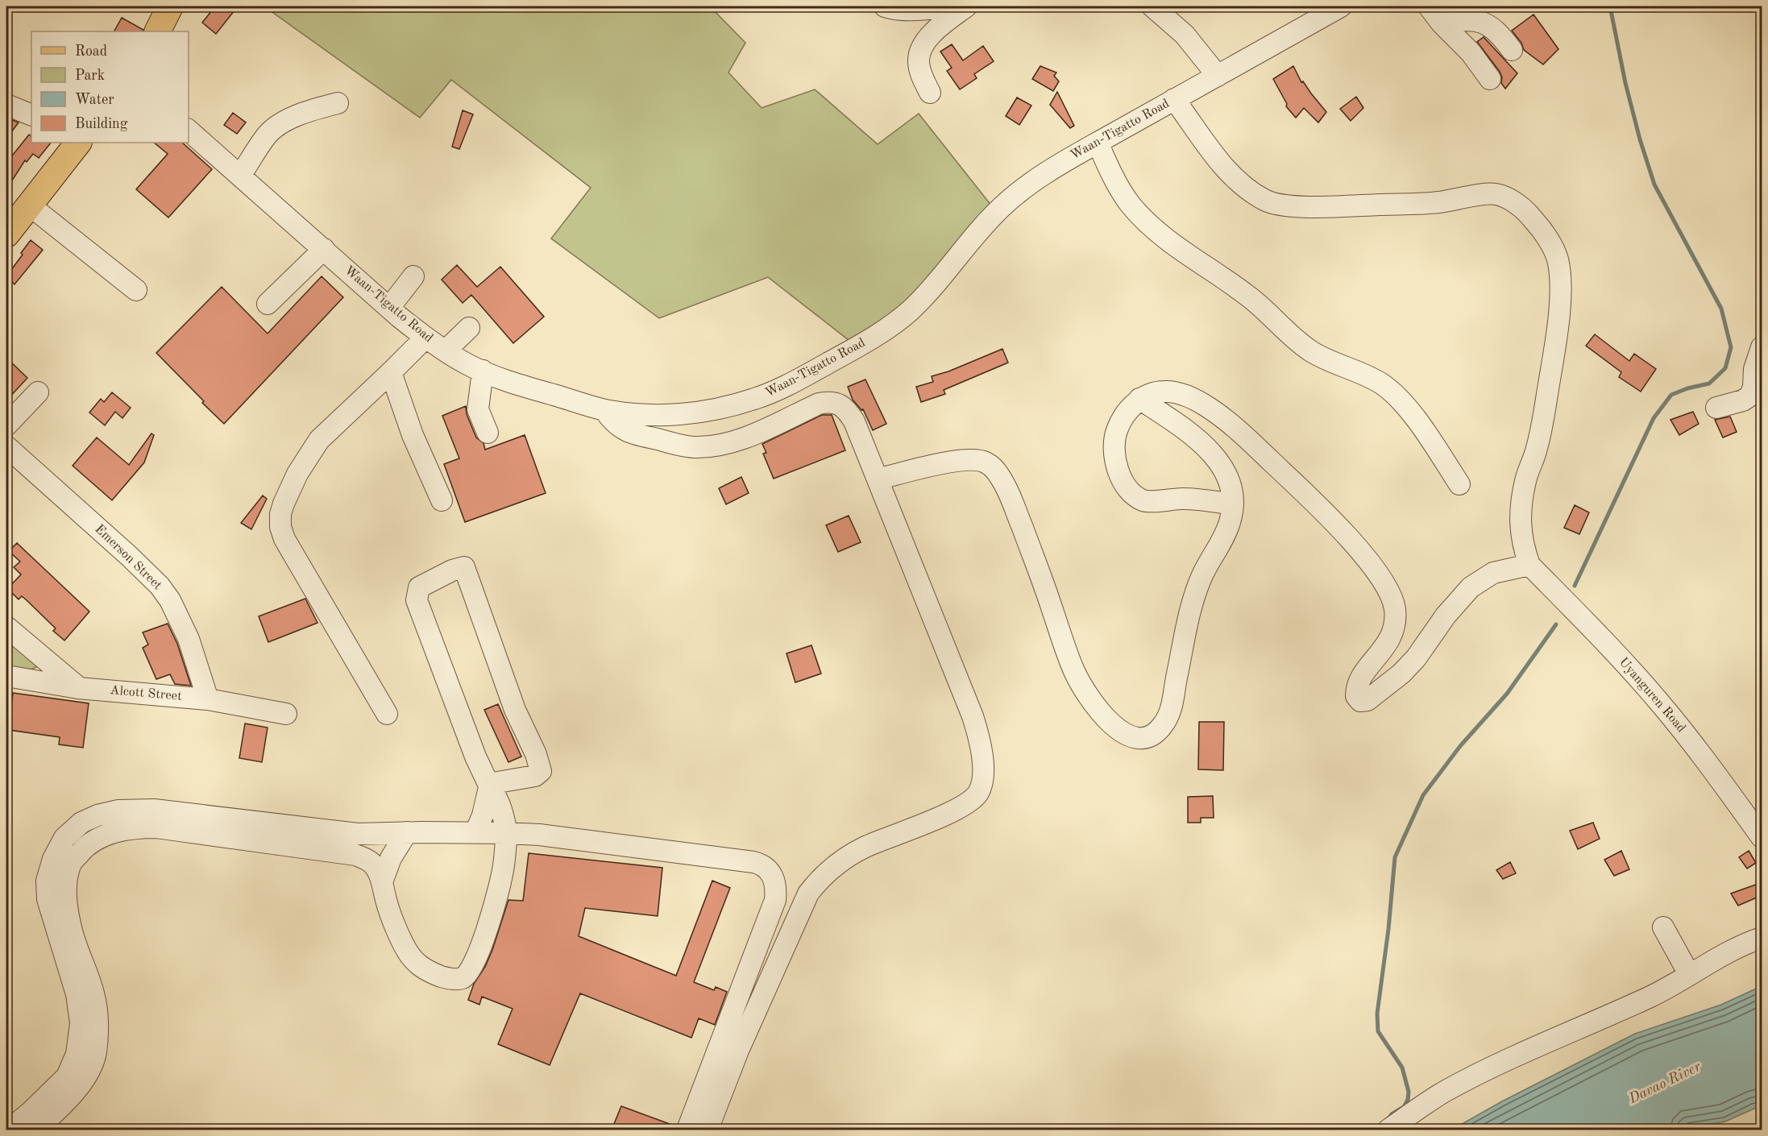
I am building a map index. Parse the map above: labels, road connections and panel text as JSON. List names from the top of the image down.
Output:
{
  "streets": {
    "street": [
      "Waan-Tigatto Road",
      "Emerson Street",
      "Alcott Street",
      "Uyanguren Road"
    ]
  },
  "crossings": [
    ["Emerson Street", "Alcott Street"]
  ],
  "water": ["Davao River"],
  "legend": [
    "Road",
    "Park",
    "Water",
    "Building"
  ]
}
